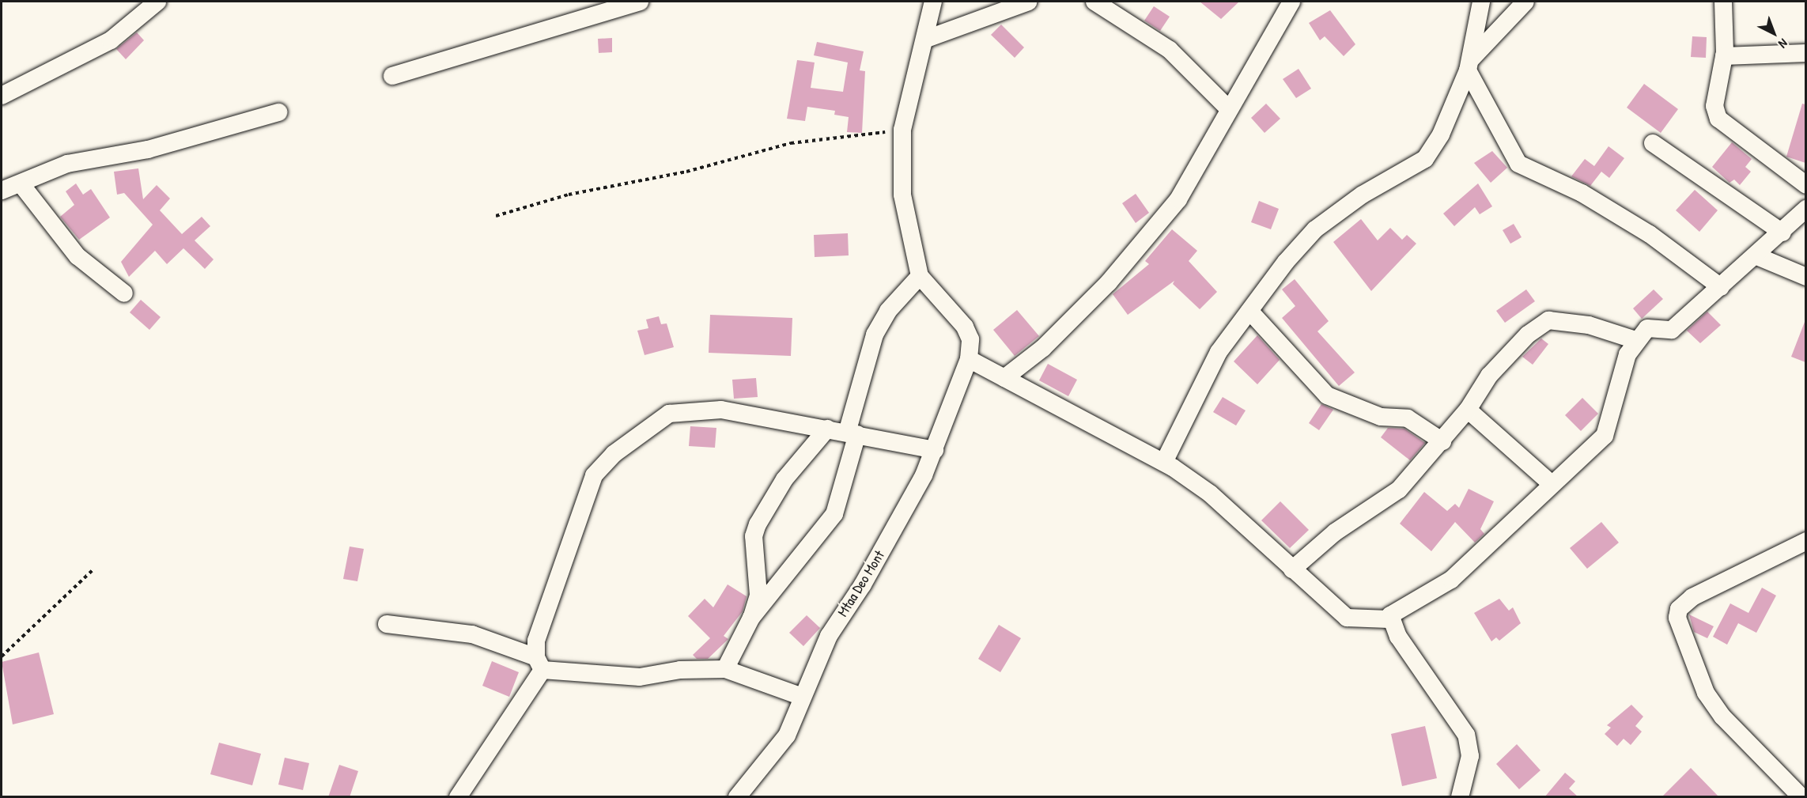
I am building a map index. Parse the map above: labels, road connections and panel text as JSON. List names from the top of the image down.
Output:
{
  "streets": {
    "street": ["Mtaa Deo Mont"]
  },
  "north": "bottom right"
}
